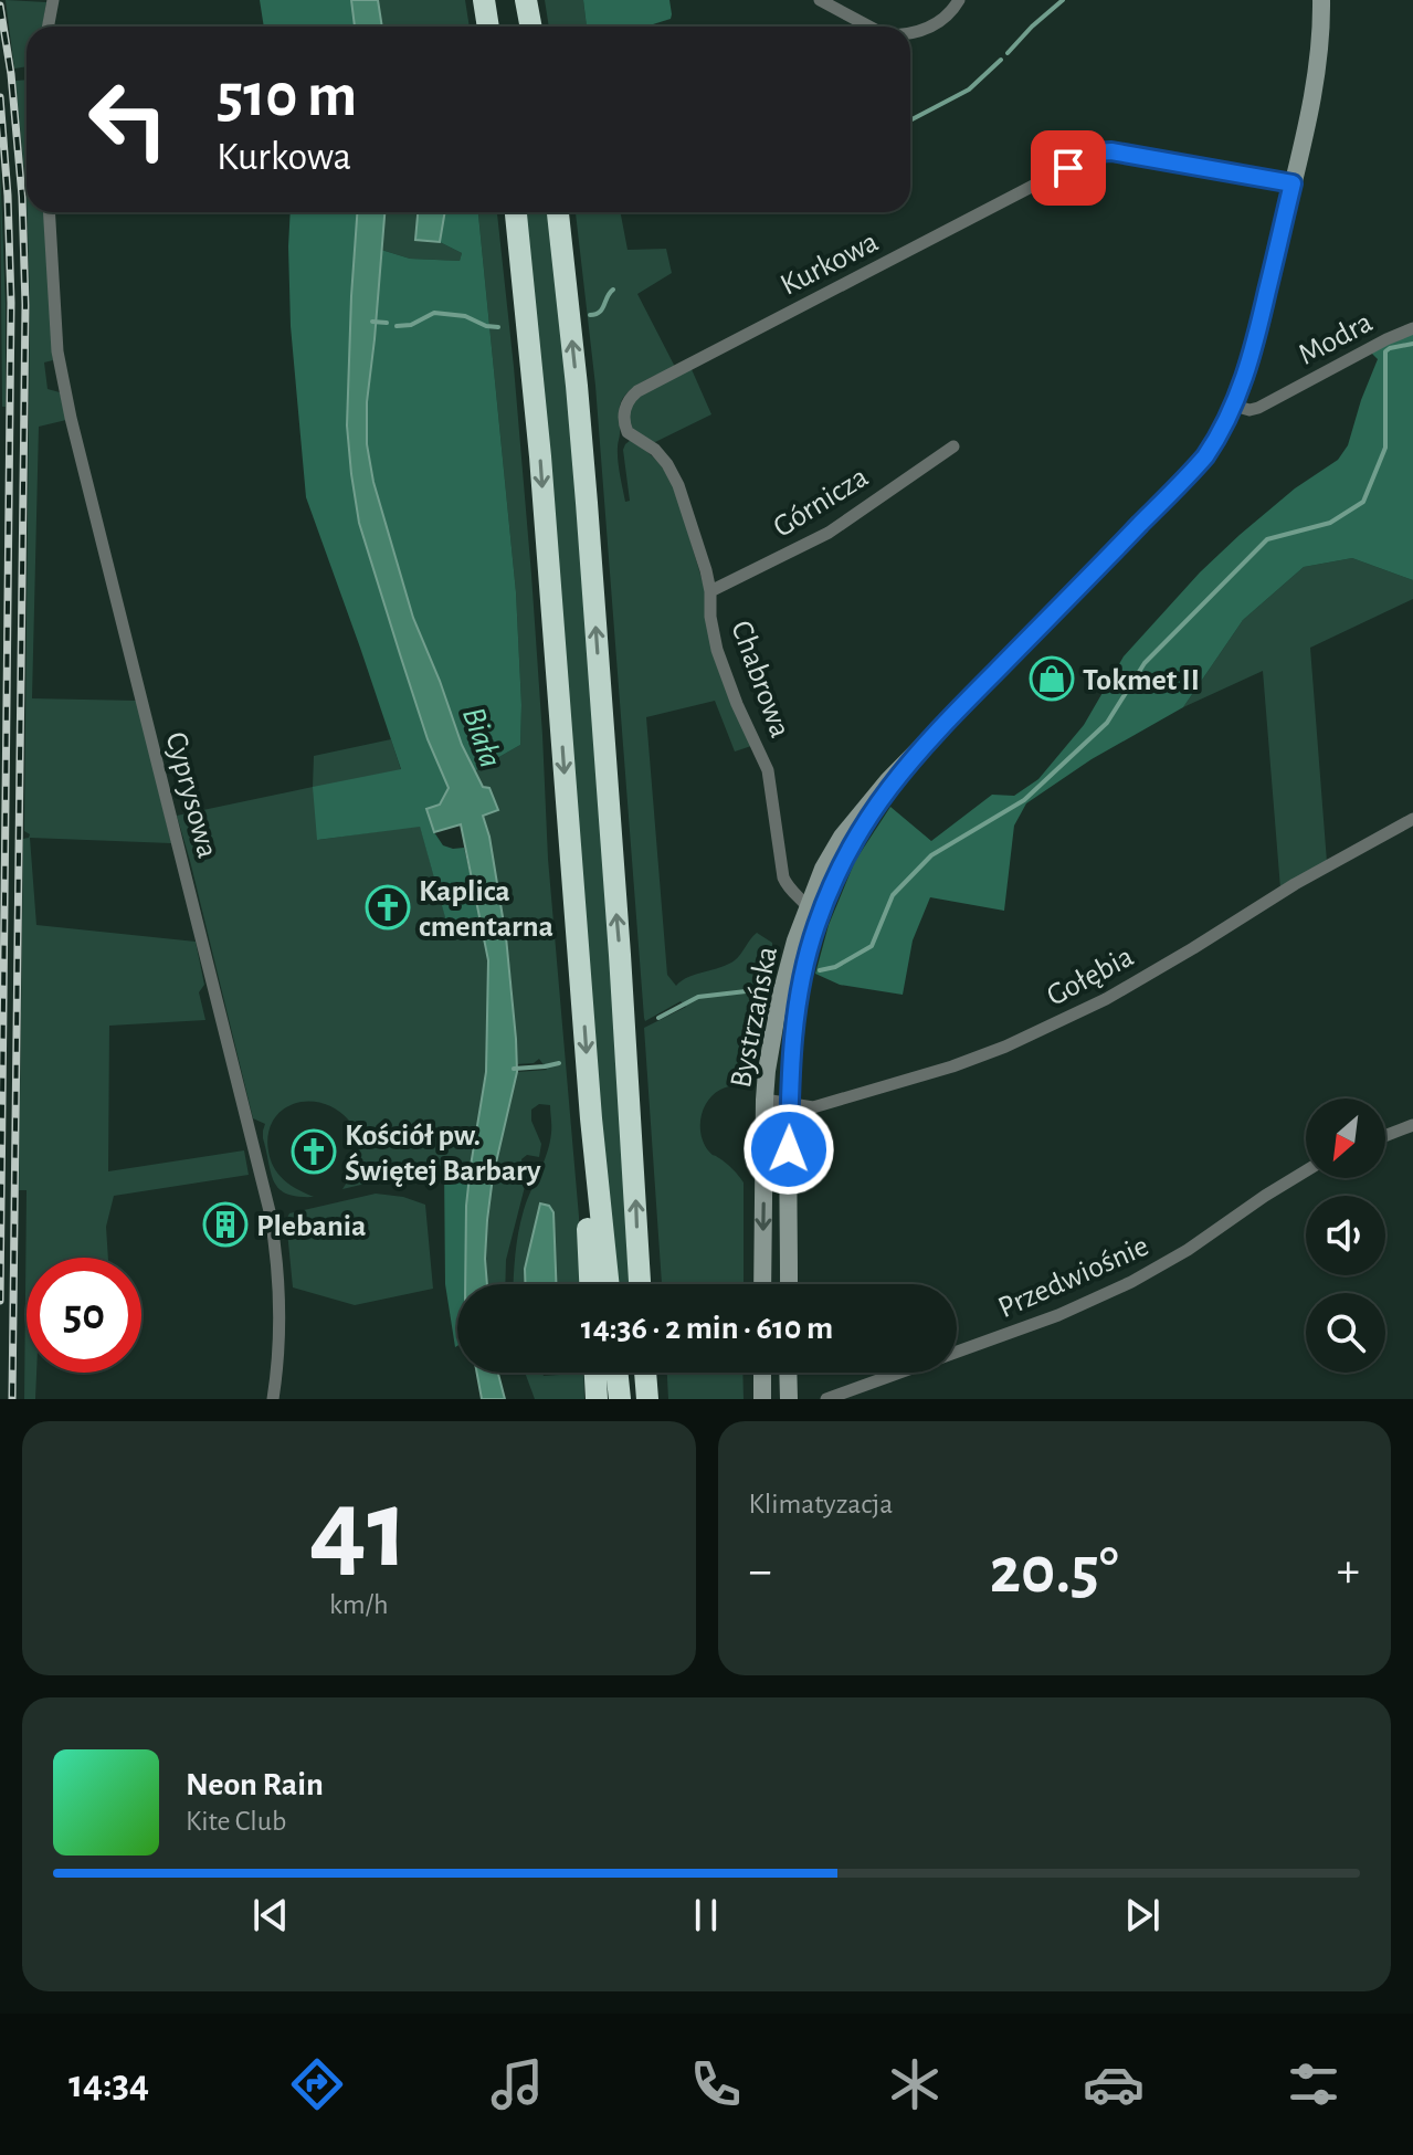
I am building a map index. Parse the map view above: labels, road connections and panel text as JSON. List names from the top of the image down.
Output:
{
  "streets": {
    "main road": ["Bystrzańska"],
    "street": [
      "Kurkowa",
      "Modra",
      "Górnicza",
      "Chabrowa",
      "Cyprysowa",
      "Gołębia",
      "Przedwiośnie"
    ]
  },
  "crossings": [
    ["Kurkowa", "Chabrowa"],
    ["Kurkowa", "Bystrzańska"],
    ["Modra", "Bystrzańska"],
    ["Górnicza", "Chabrowa"],
    ["Chabrowa", "Bystrzańska"],
    ["Gołębia", "Bystrzańska"]
  ],
  "water": ["Biała"],
  "places": {
    "shop": ["Tokmet II"],
    "church": ["Kaplica cmentarna", "Kościół pw. Świętej Barbary"],
    "building": ["Plebania"]
  },
  "north": "bottom left",
  "page": {
    "turn": ["510 m", "Kurkowa"],
    "limit": "50",
    "trip": "14:36 · 2 min · 610 m",
    "tile": [
      ["41", "km/h"],
      "Klimatyzacja"
    ],
    "heat": ["−", "20.5°", "+"],
    "song": ["Neon Rain", "Kite Club"],
    "tabs": "14:34"
  }
}
